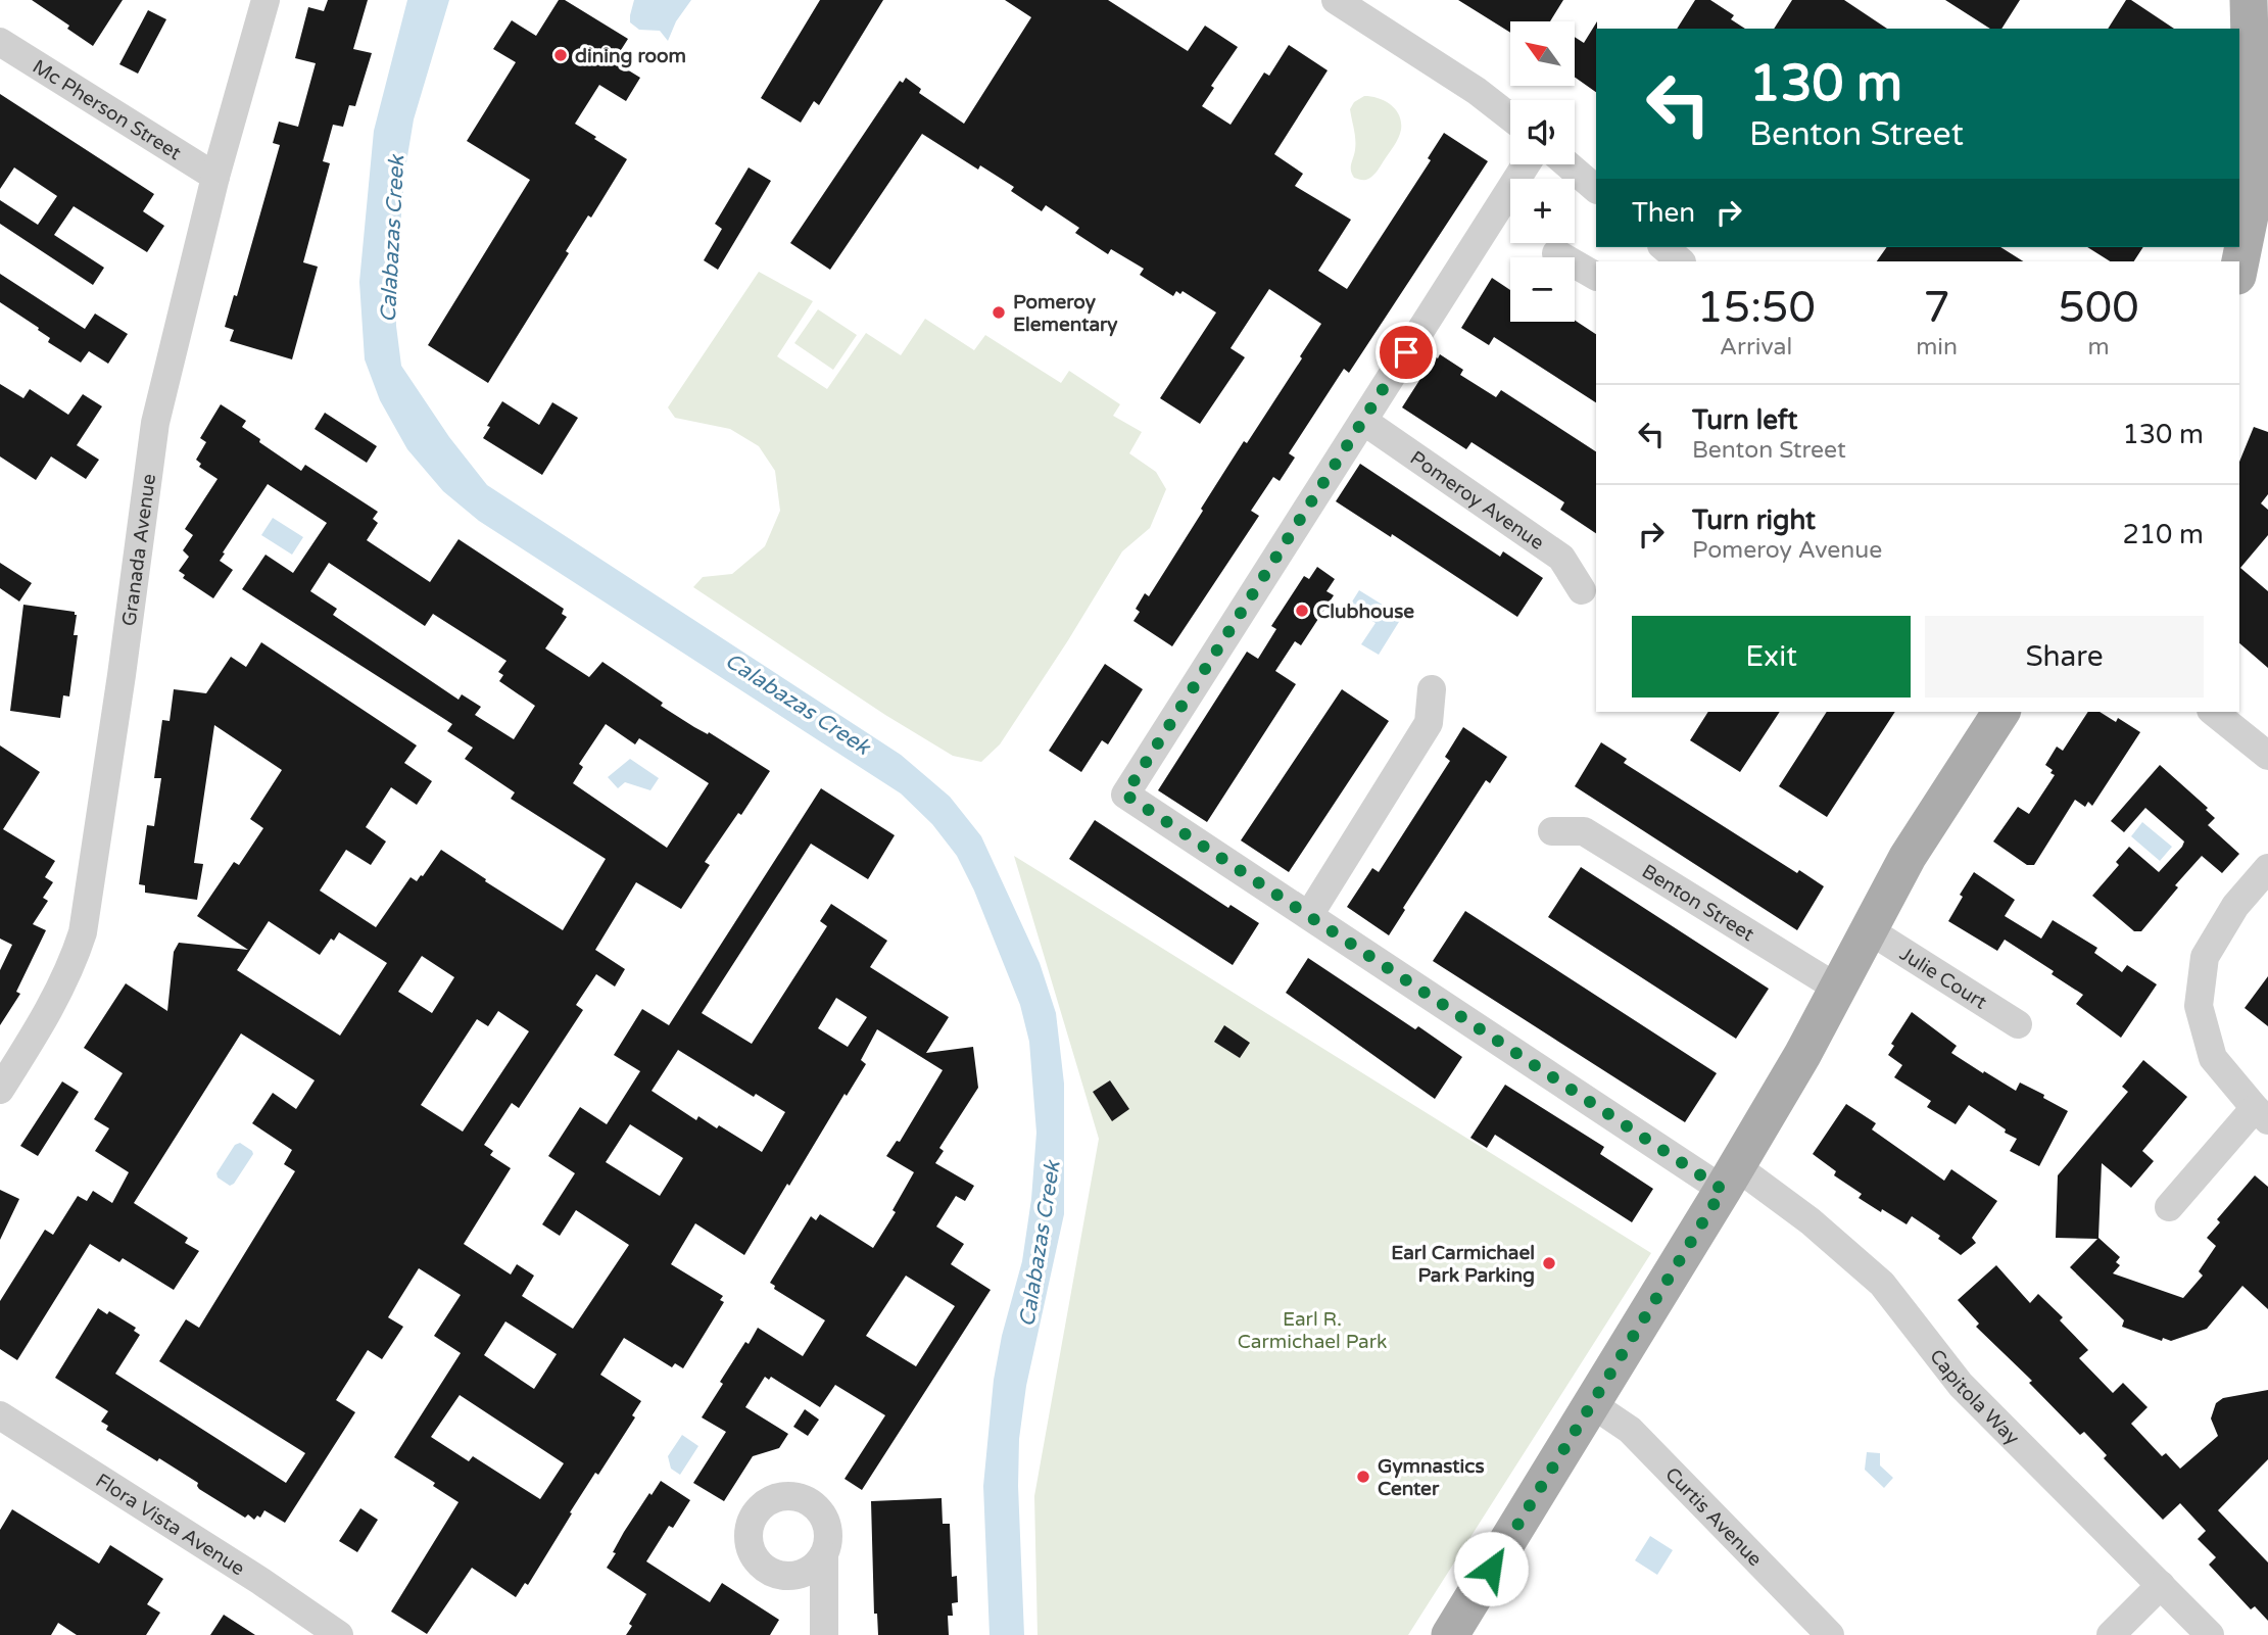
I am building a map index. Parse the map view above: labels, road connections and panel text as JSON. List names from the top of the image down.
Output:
{
  "streets": {
    "street": [
      "Mc Pherson Street",
      "Pomeroy Avenue",
      "Granada Avenue",
      "Benton Street",
      "Julie Court",
      "Capitola Way",
      "Curtis Avenue",
      "Flora Vista Avenue"
    ]
  },
  "crossings": [
    ["Mc Pherson Street", "Granada Avenue"]
  ],
  "water": ["Calabazas Creek"],
  "parks": ["Earl R. Carmichael Park"],
  "places": [
    "dining room",
    "Pomeroy Elementary",
    "Clubhouse",
    "Earl Carmichael Park Parking",
    "Gymnastics Center"
  ],
  "north": "top left",
  "page": {
    "map_buttons": ["+", "−"],
    "turn": ["130 m", "Benton Street"],
    "then": "Then",
    "eta": [
      "15:50",
      "Arrival",
      "7",
      "min",
      "500",
      "m"
    ],
    "list": [
      {
        "name": "Turn left",
        "note": "Benton Street",
        "value": "130 m"
      },
      {
        "name": "Turn right",
        "note": "Pomeroy Avenue",
        "value": "210 m"
      }
    ],
    "buttons": ["Exit", "Share"]
  }
}
